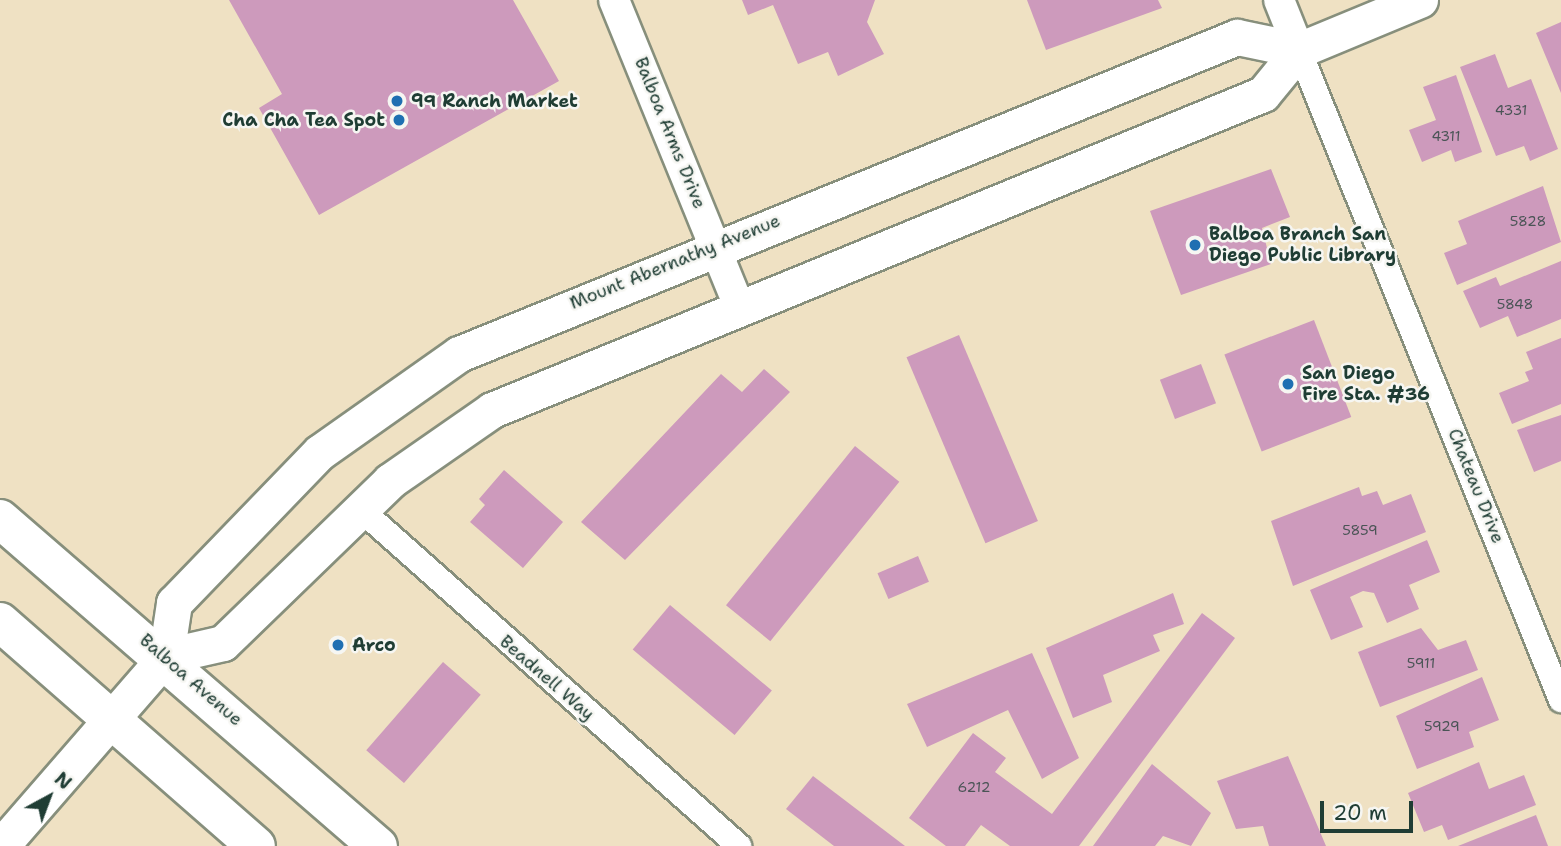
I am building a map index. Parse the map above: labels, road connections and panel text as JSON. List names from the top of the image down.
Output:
{
  "streets": {
    "main road": ["Mount Abernathy Avenue", "Balboa Avenue"],
    "street": ["Balboa Arms Drive", "Chateau Drive", "Beadnell Way"]
  },
  "crossings": [
    ["Balboa Arms Drive", "Mount Abernathy Avenue"],
    ["Mount Abernathy Avenue", "Chateau Drive"],
    ["Mount Abernathy Avenue", "Balboa Avenue"]
  ],
  "places": [
    "99 Ranch Market",
    "Cha Cha Tea Spot",
    "Balboa Branch San Diego Public Library",
    "San Diego Fire Sta. #36",
    "Arco"
  ],
  "house_numbers": [
    "4331",
    "4311",
    "5828",
    "5848",
    "5859",
    "5911",
    "5929",
    "6212"
  ],
  "scale_bar": "20 m",
  "north": "top right"
}
